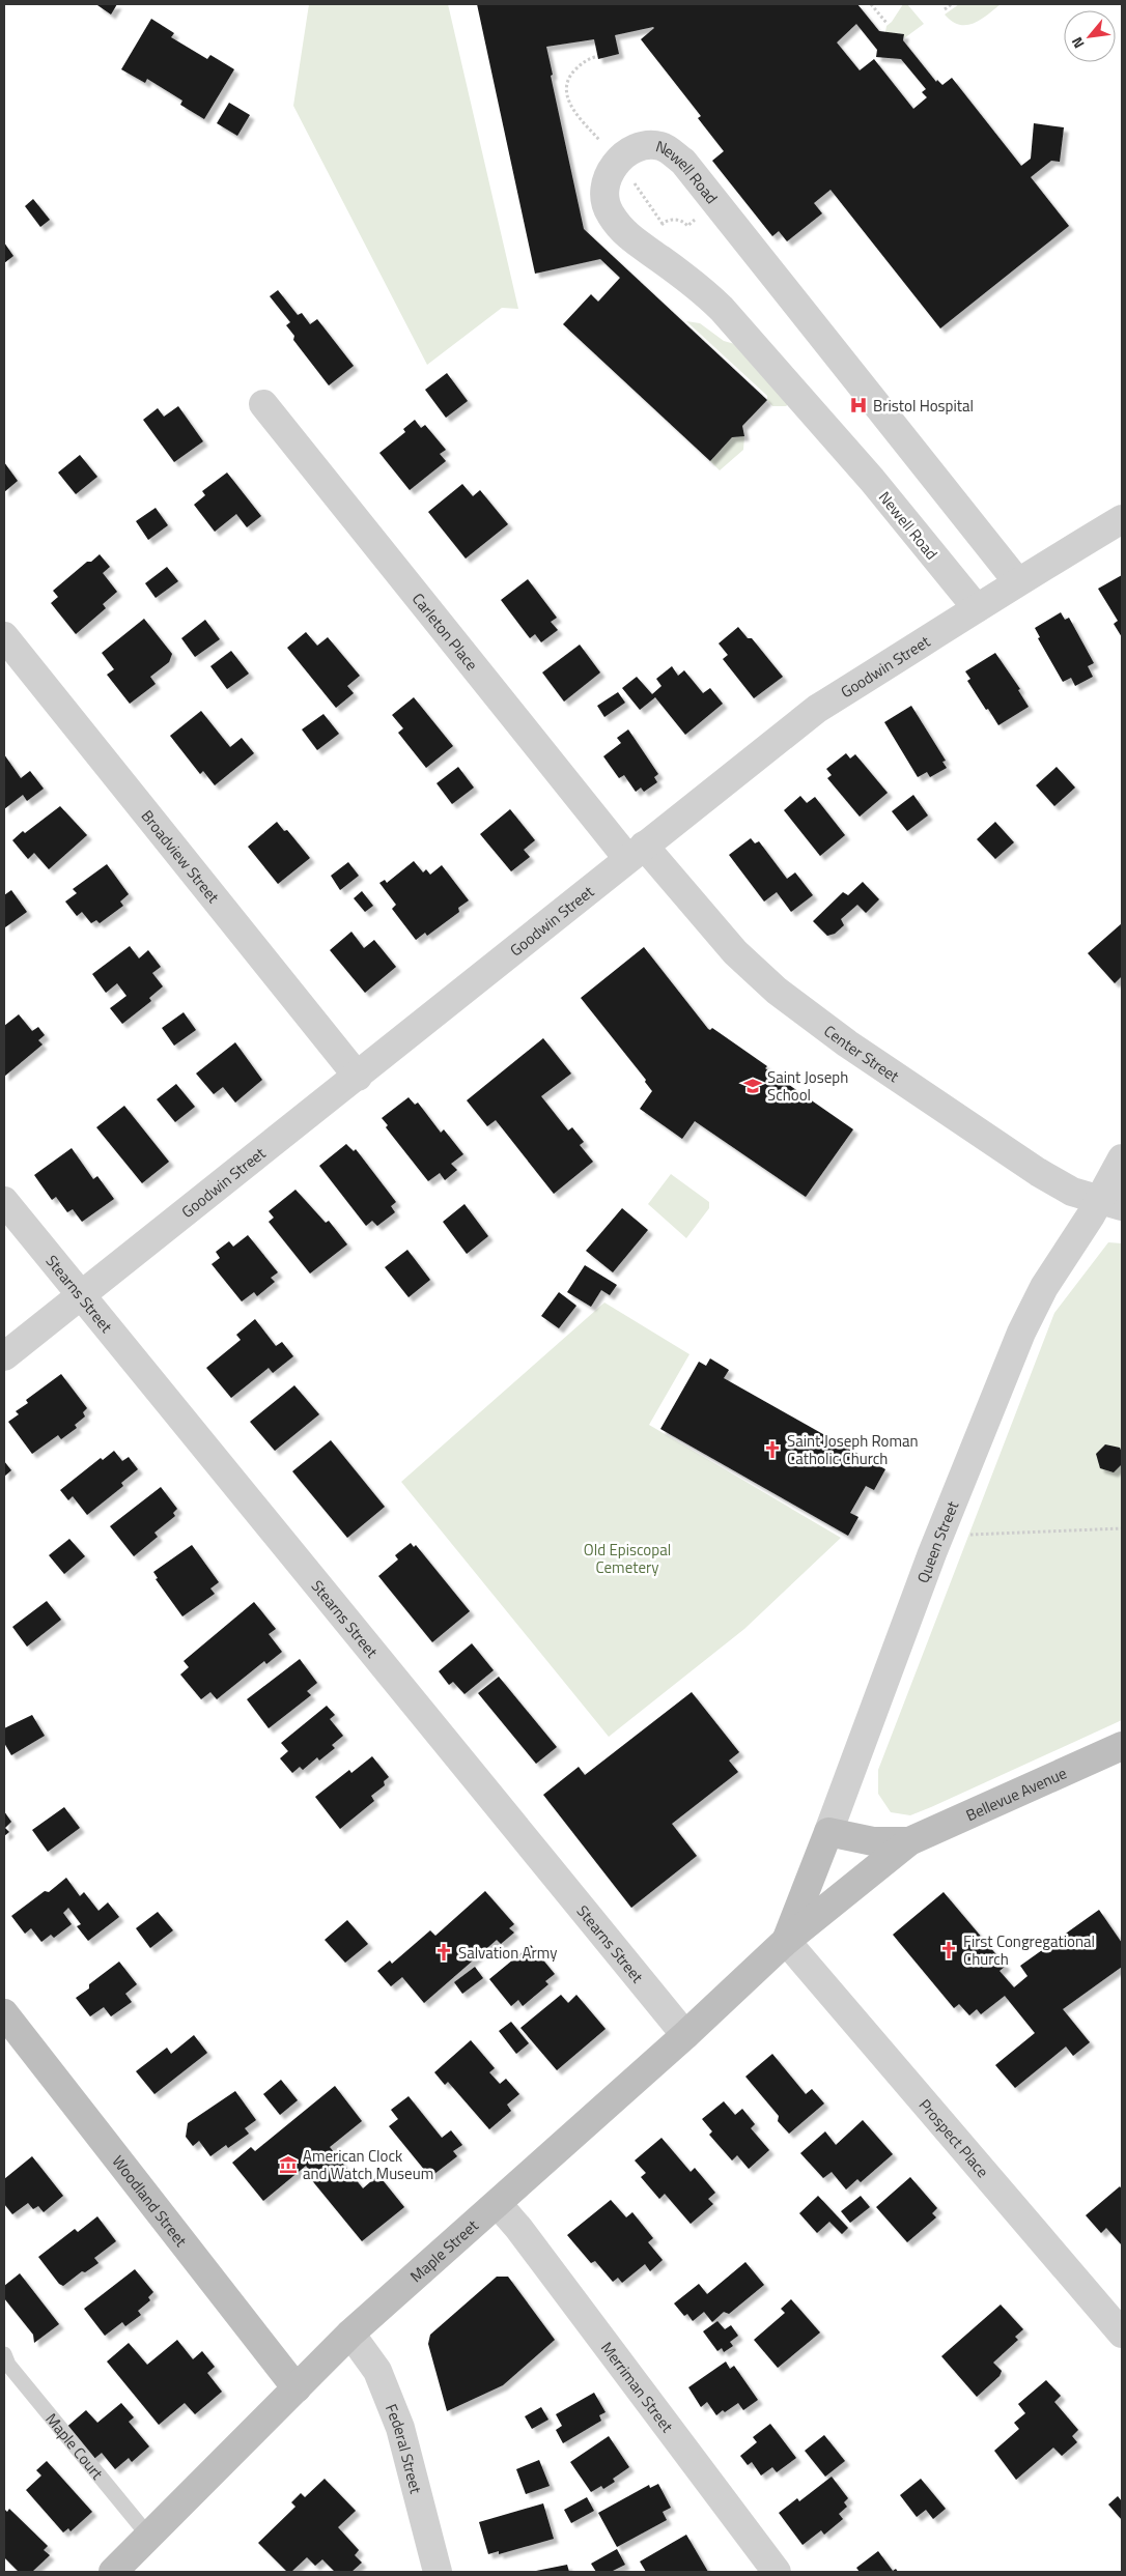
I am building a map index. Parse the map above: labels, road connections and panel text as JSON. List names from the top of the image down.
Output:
{
  "streets": {
    "street": [
      "Newell Road",
      "Carleton Place",
      "Goodwin Street",
      "Broadview Street",
      "Center Street",
      "Stearns Street",
      "Queen Street",
      "Bellevue Avenue",
      "Prospect Place",
      "Woodland Street",
      "Maple Street",
      "Merriman Street",
      "Federal Street"
    ],
    "lane": ["Maple Court"]
  },
  "crossings": [
    ["Newell Road", "Goodwin Street"],
    ["Carleton Place", "Goodwin Street"],
    ["Carleton Place", "Center Street"],
    ["Goodwin Street", "Broadview Street"],
    ["Goodwin Street", "Center Street"],
    ["Goodwin Street", "Stearns Street"],
    ["Center Street", "Queen Street"],
    ["Stearns Street", "Maple Street"],
    ["Queen Street", "Bellevue Avenue"],
    ["Queen Street", "Prospect Place"],
    ["Queen Street", "Maple Street"],
    ["Bellevue Avenue", "Prospect Place"],
    ["Bellevue Avenue", "Maple Street"],
    ["Prospect Place", "Maple Street"],
    ["Woodland Street", "Maple Street"],
    ["Maple Street", "Merriman Street"],
    ["Maple Street", "Maple Court"],
    ["Maple Street", "Federal Street"]
  ],
  "parks": ["Old Episcopal Cemetery"],
  "places": {
    "hospital": ["Bristol Hospital"],
    "school or university": ["Saint Joseph School"],
    "church": ["Saint Joseph Roman Catholic Church", "First Congregational Church", "Salvation Army"],
    "museum": ["American Clock and Watch Museum"]
  },
  "north": "bottom left"
}
